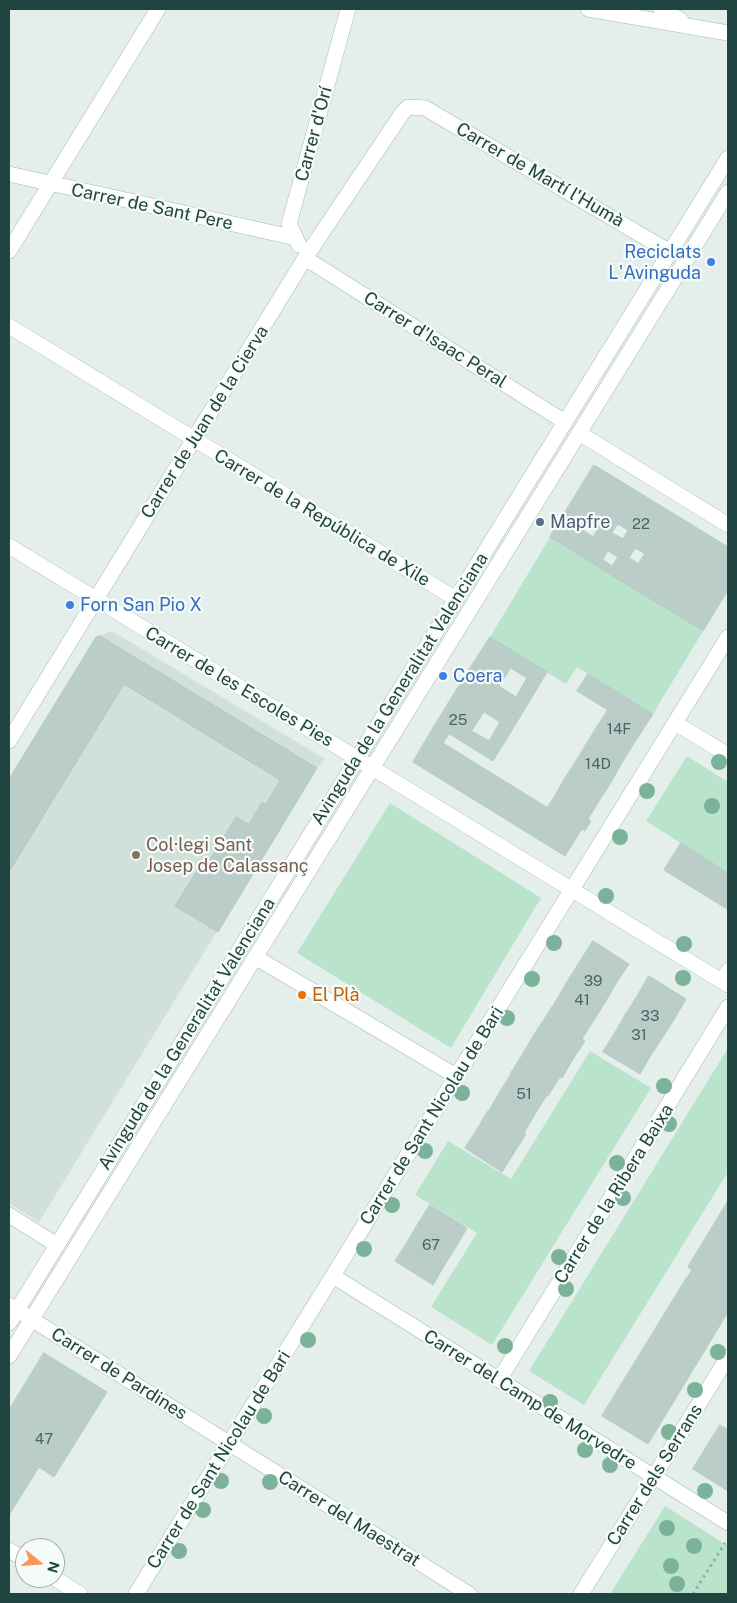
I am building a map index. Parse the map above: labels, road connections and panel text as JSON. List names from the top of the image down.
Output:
{
  "streets": {
    "street": [
      "Carrer d'Orí",
      "Carrer de Martí l'Humà",
      "Carrer de Sant Pere",
      "Carrer d'Isaac Peral",
      "Carrer de Juan de la Cierva",
      "Carrer de la República de Xile",
      "Carrer de les Escoles Pies",
      "Avinguda de la Generalitat Valenciana",
      "Carrer de Sant Nicolau de Bari",
      "Carrer de la Ribera Baixa",
      "Carrer de Pardines",
      "Carrer del Camp de Morvedre",
      "Carrer dels Serrans",
      "Carrer del Maestrat"
    ]
  },
  "crossings": [
    ["Carrer d'Orí", "Carrer de Sant Pere"],
    ["Carrer d'Orí", "Carrer d'Isaac Peral"],
    ["Carrer d'Orí", "Carrer de Juan de la Cierva"],
    ["Carrer de Martí l'Humà", "Carrer de Juan de la Cierva"],
    ["Carrer de Martí l'Humà", "Avinguda de la Generalitat Valenciana"],
    ["Carrer d'Isaac Peral", "Carrer de Juan de la Cierva"],
    ["Carrer d'Isaac Peral", "Avinguda de la Generalitat Valenciana"],
    ["Carrer de Juan de la Cierva", "Carrer de la República de Xile"],
    ["Carrer de Juan de la Cierva", "Carrer de les Escoles Pies"],
    ["Carrer de la República de Xile", "Avinguda de la Generalitat Valenciana"],
    ["Carrer de les Escoles Pies", "Avinguda de la Generalitat Valenciana"],
    ["Carrer de les Escoles Pies", "Carrer de Sant Nicolau de Bari"],
    ["Avinguda de la Generalitat Valenciana", "Carrer de Pardines"],
    ["Carrer de Sant Nicolau de Bari", "Carrer de Pardines"],
    ["Carrer de Sant Nicolau de Bari", "Carrer del Camp de Morvedre"],
    ["Carrer de Sant Nicolau de Bari", "Carrer del Maestrat"],
    ["Carrer de la Ribera Baixa", "Carrer del Camp de Morvedre"],
    ["Carrer de Pardines", "Carrer del Maestrat"],
    ["Carrer del Camp de Morvedre", "Carrer dels Serrans"]
  ],
  "places": [
    "Reciclats L'Avinguda",
    "Mapfre",
    "Forn San Pio X",
    "Coera",
    "Col·legi Sant Josep de Calassanç",
    "El Plà"
  ],
  "house_numbers": [
    "22",
    "25",
    "14F",
    "14D",
    "39",
    "41",
    "33",
    "31",
    "51",
    "67",
    "47"
  ],
  "north": "right"
}
